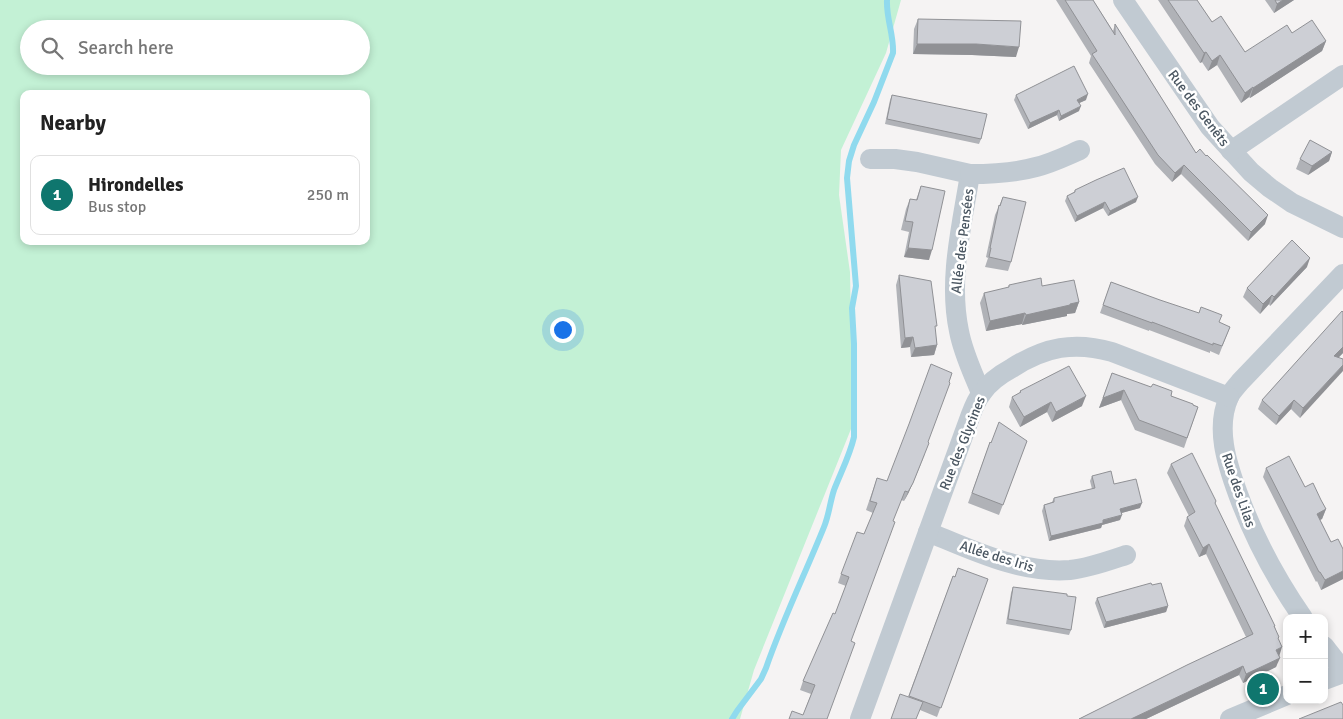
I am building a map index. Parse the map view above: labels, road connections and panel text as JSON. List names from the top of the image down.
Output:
{
  "streets": {
    "street": [
      "Rue des Genêts",
      "Allée des Pensées",
      "Rue des Glycines",
      "Rue des Lilas",
      "Allée des Iris"
    ]
  },
  "crossings": [
    ["Allée des Pensées", "Rue des Glycines"],
    ["Rue des Glycines", "Rue des Lilas"],
    ["Rue des Glycines", "Allée des Iris"]
  ],
  "page": {
    "search": "Search here",
    "heading": "Nearby",
    "list": [
      {
        "mark": "1",
        "name": "Hirondelles",
        "note": "Bus stop",
        "value": "250 m"
      }
    ],
    "map_buttons": ["+", "−"],
    "pins": "1"
  }
}
